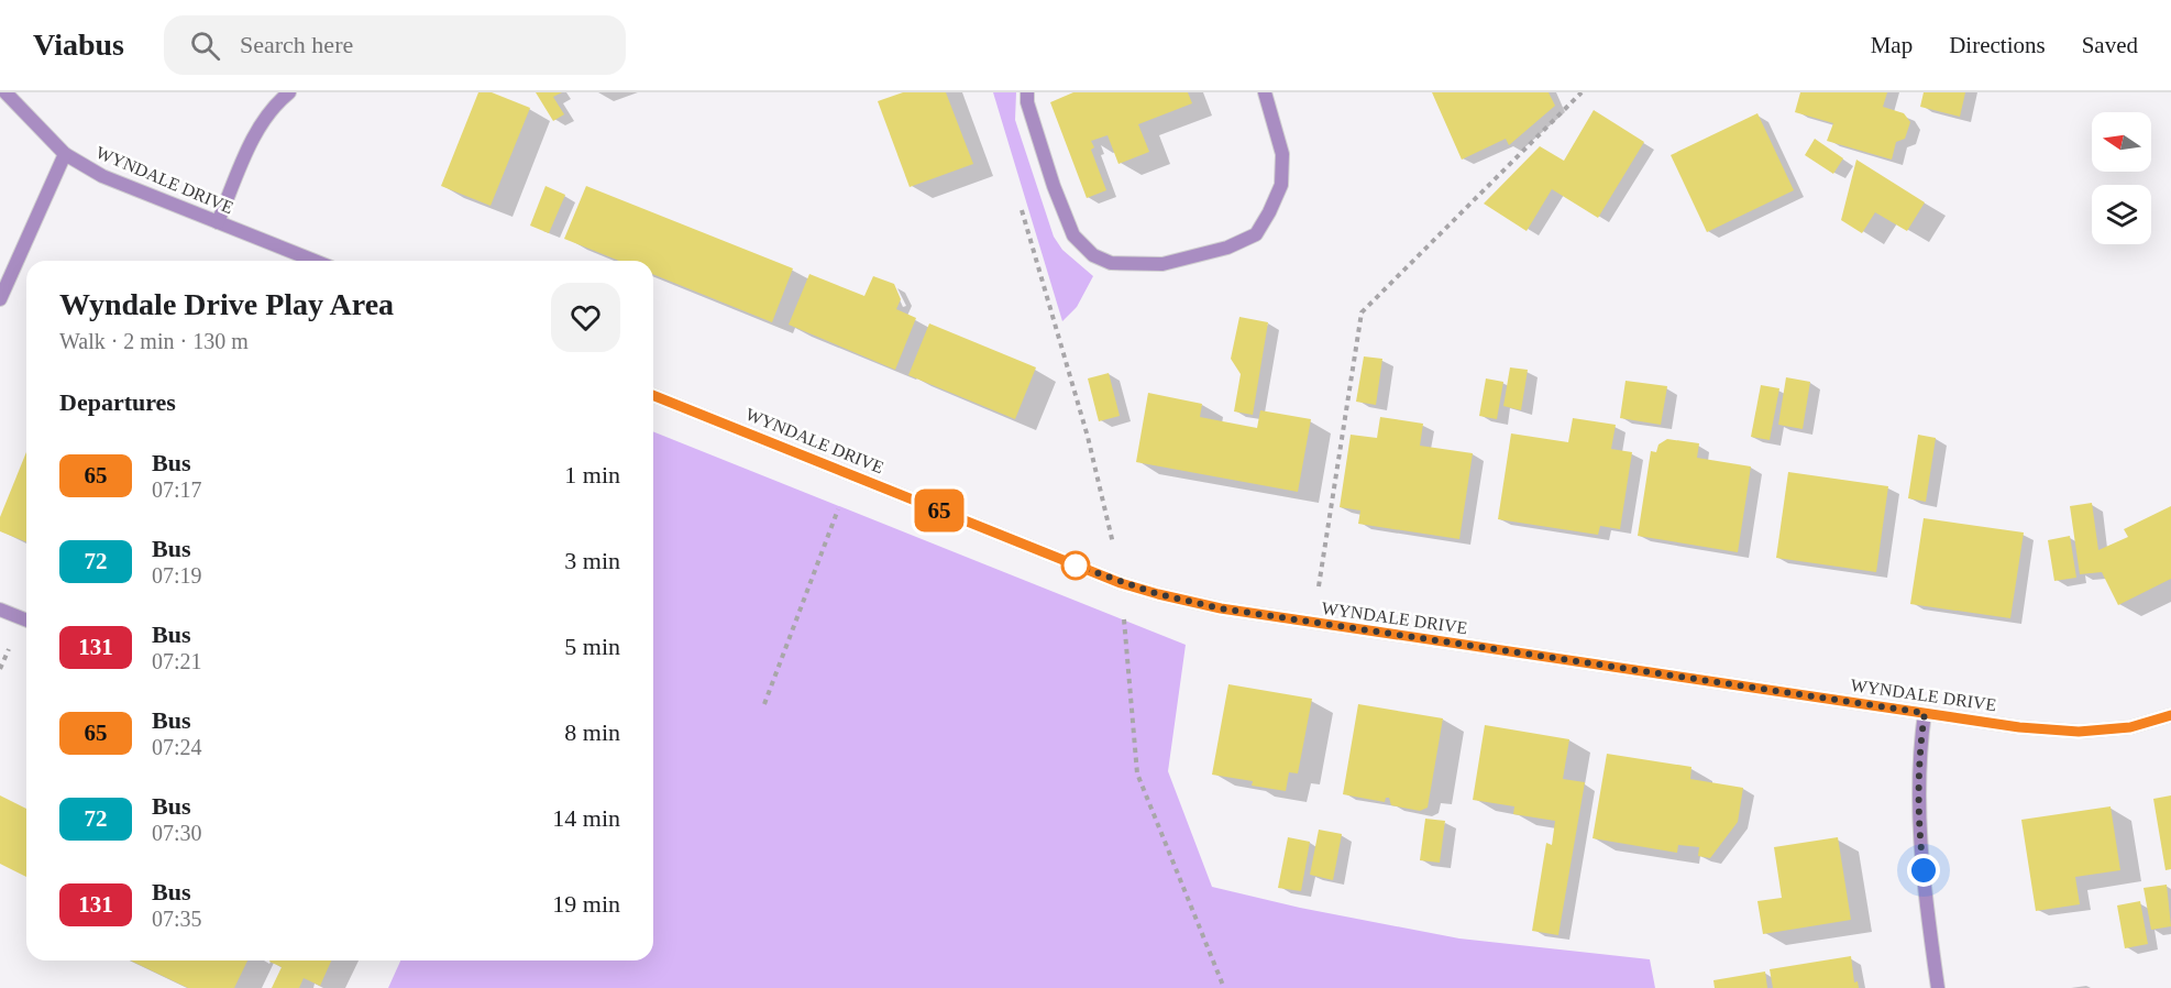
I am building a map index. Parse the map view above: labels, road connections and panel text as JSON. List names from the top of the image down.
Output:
{
  "streets": {
    "street": ["WYNDALE DRIVE"]
  },
  "lines": ["bus line 65"],
  "north": "left",
  "page": {
    "header": "Viabus",
    "search": "Search here",
    "nav": ["Map", "Directions", "Saved"],
    "on_map": "65",
    "heading": [
      ["Wyndale Drive Play Area", "Walk · 2 min · 130 m"],
      "Departures"
    ],
    "list": [
      {
        "mark": "65",
        "name": "Bus",
        "note": "07:17",
        "value": "1 min"
      },
      {
        "mark": "72",
        "name": "Bus",
        "note": "07:19",
        "value": "3 min"
      },
      {
        "mark": "131",
        "name": "Bus",
        "note": "07:21",
        "value": "5 min"
      },
      {
        "mark": "65",
        "name": "Bus",
        "note": "07:24",
        "value": "8 min"
      },
      {
        "mark": "72",
        "name": "Bus",
        "note": "07:30",
        "value": "14 min"
      },
      {
        "mark": "131",
        "name": "Bus",
        "note": "07:35",
        "value": "19 min"
      }
    ]
  }
}
